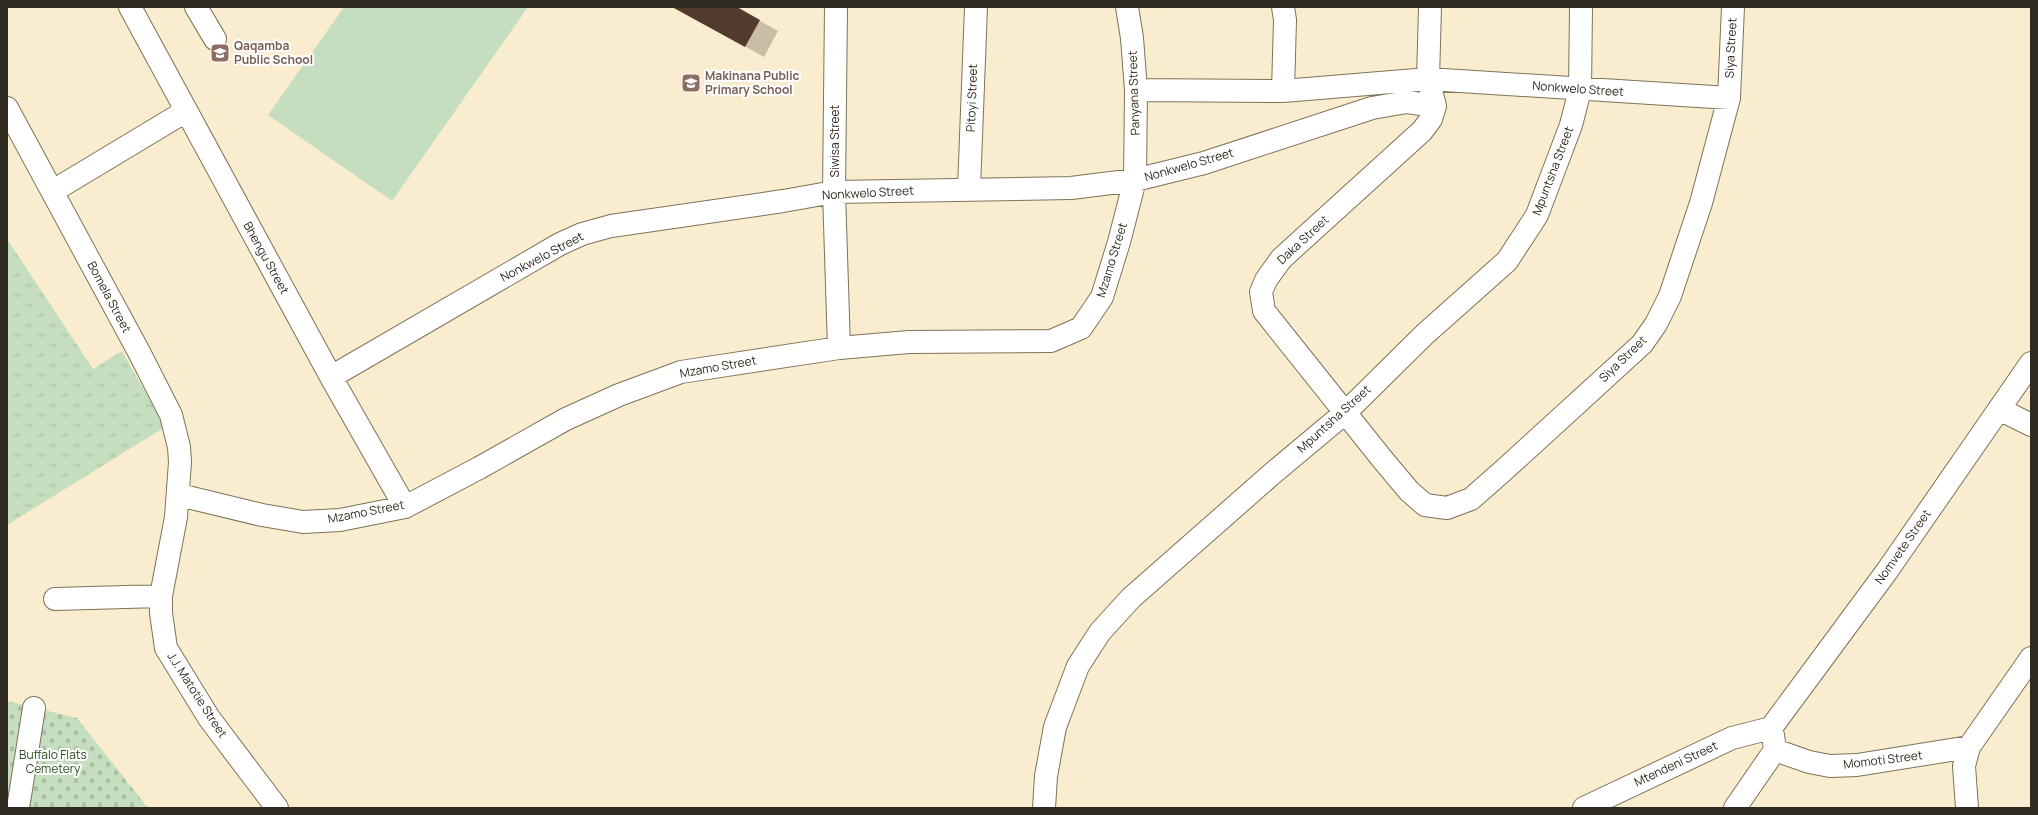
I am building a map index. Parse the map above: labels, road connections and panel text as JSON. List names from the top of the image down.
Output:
{
  "streets": {
    "street": [
      "Siya Street",
      "Nonkwelo Street",
      "Panyana Street",
      "Pitoyi Street",
      "Siwisa Street",
      "Mpuntsha Street",
      "Daka Street",
      "Bhengu Street",
      "Mzamo Street",
      "Bomela Street",
      "Nomvete Street",
      "J.J. Matotie Street",
      "Momoti Street",
      "Mtendeni Street"
    ]
  },
  "crossings": [
    ["Siya Street", "Nonkwelo Street"],
    ["Siya Street", "Mpuntsha Street"],
    ["Siya Street", "Daka Street"],
    ["Nonkwelo Street", "Panyana Street"],
    ["Nonkwelo Street", "Pitoyi Street"],
    ["Nonkwelo Street", "Siwisa Street"],
    ["Nonkwelo Street", "Mpuntsha Street"],
    ["Nonkwelo Street", "Daka Street"],
    ["Nonkwelo Street", "Bhengu Street"],
    ["Nonkwelo Street", "Mzamo Street"],
    ["Panyana Street", "Mzamo Street"],
    ["Siwisa Street", "Mzamo Street"],
    ["Mpuntsha Street", "Daka Street"],
    ["Bhengu Street", "Mzamo Street"],
    ["Mzamo Street", "Bomela Street"],
    ["Mzamo Street", "J.J. Matotie Street"],
    ["Bomela Street", "J.J. Matotie Street"],
    ["Nomvete Street", "Mtendeni Street"]
  ],
  "parks": ["Buffalo Flats Cemetery"],
  "places": {
    "school or university": ["Qaqamba Public School", "Makinana Public Primary School"]
  }
}
